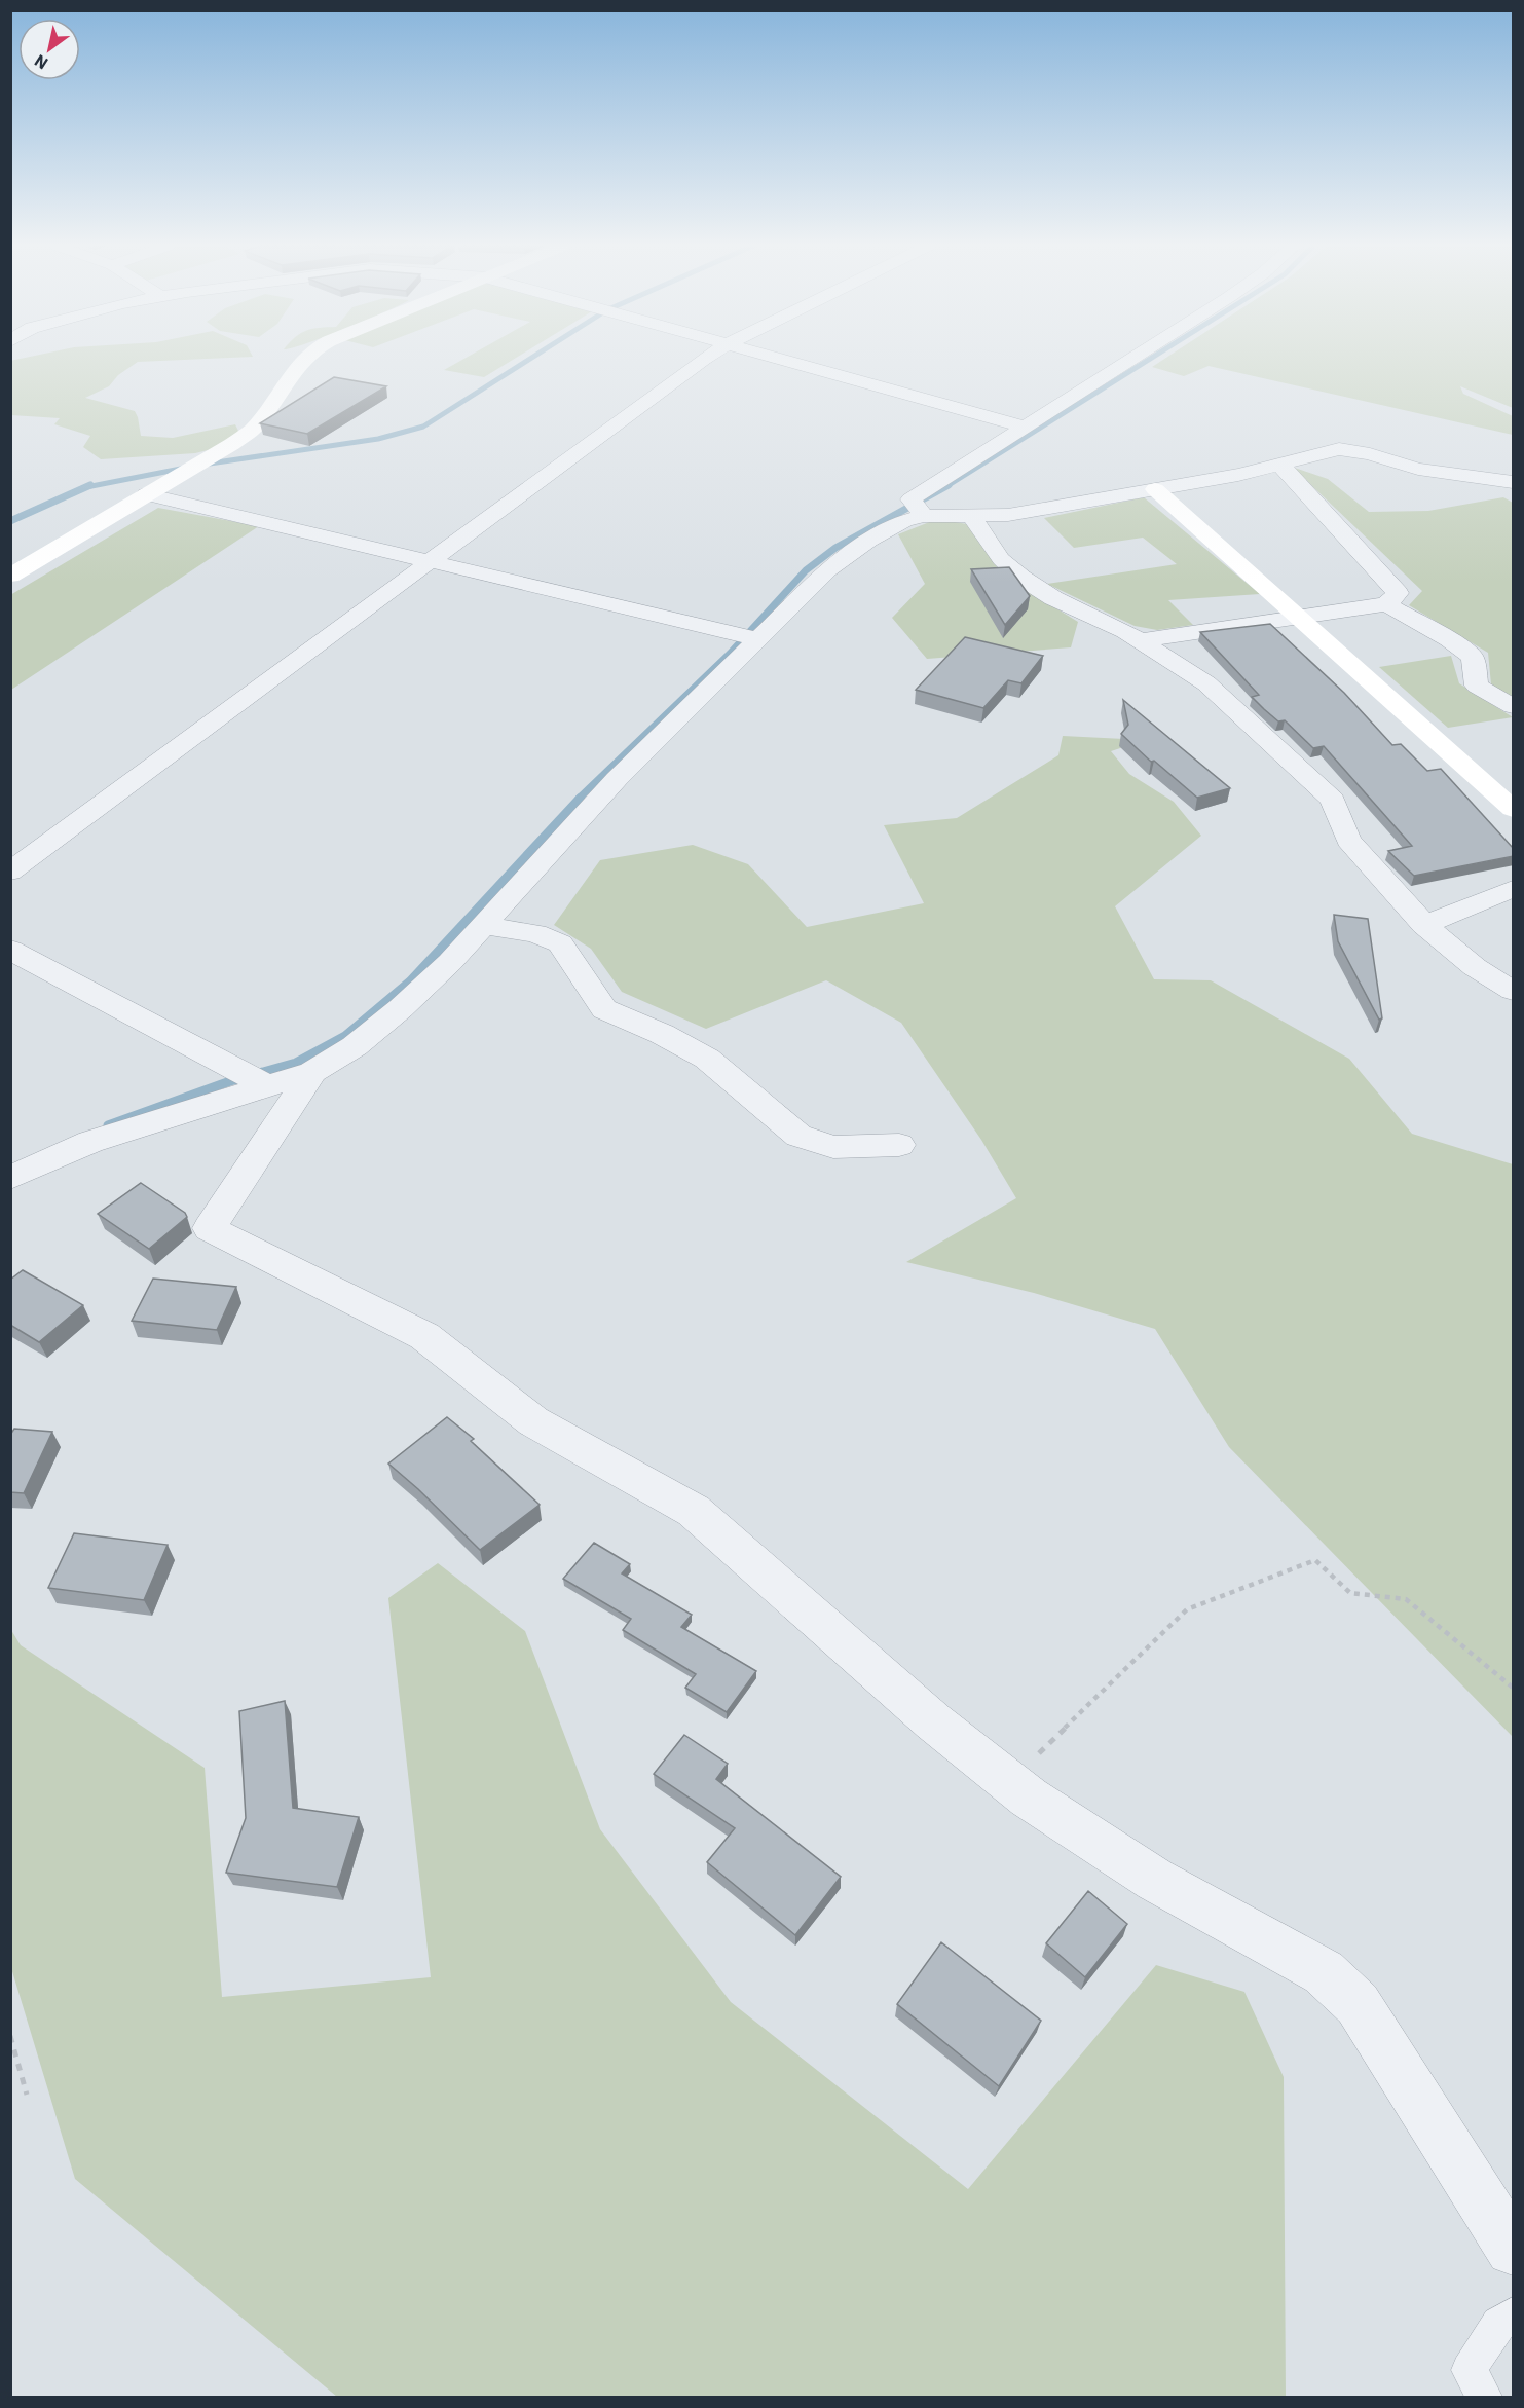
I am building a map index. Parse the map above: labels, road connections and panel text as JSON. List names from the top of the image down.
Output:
{
  "north": "bottom left"
}
